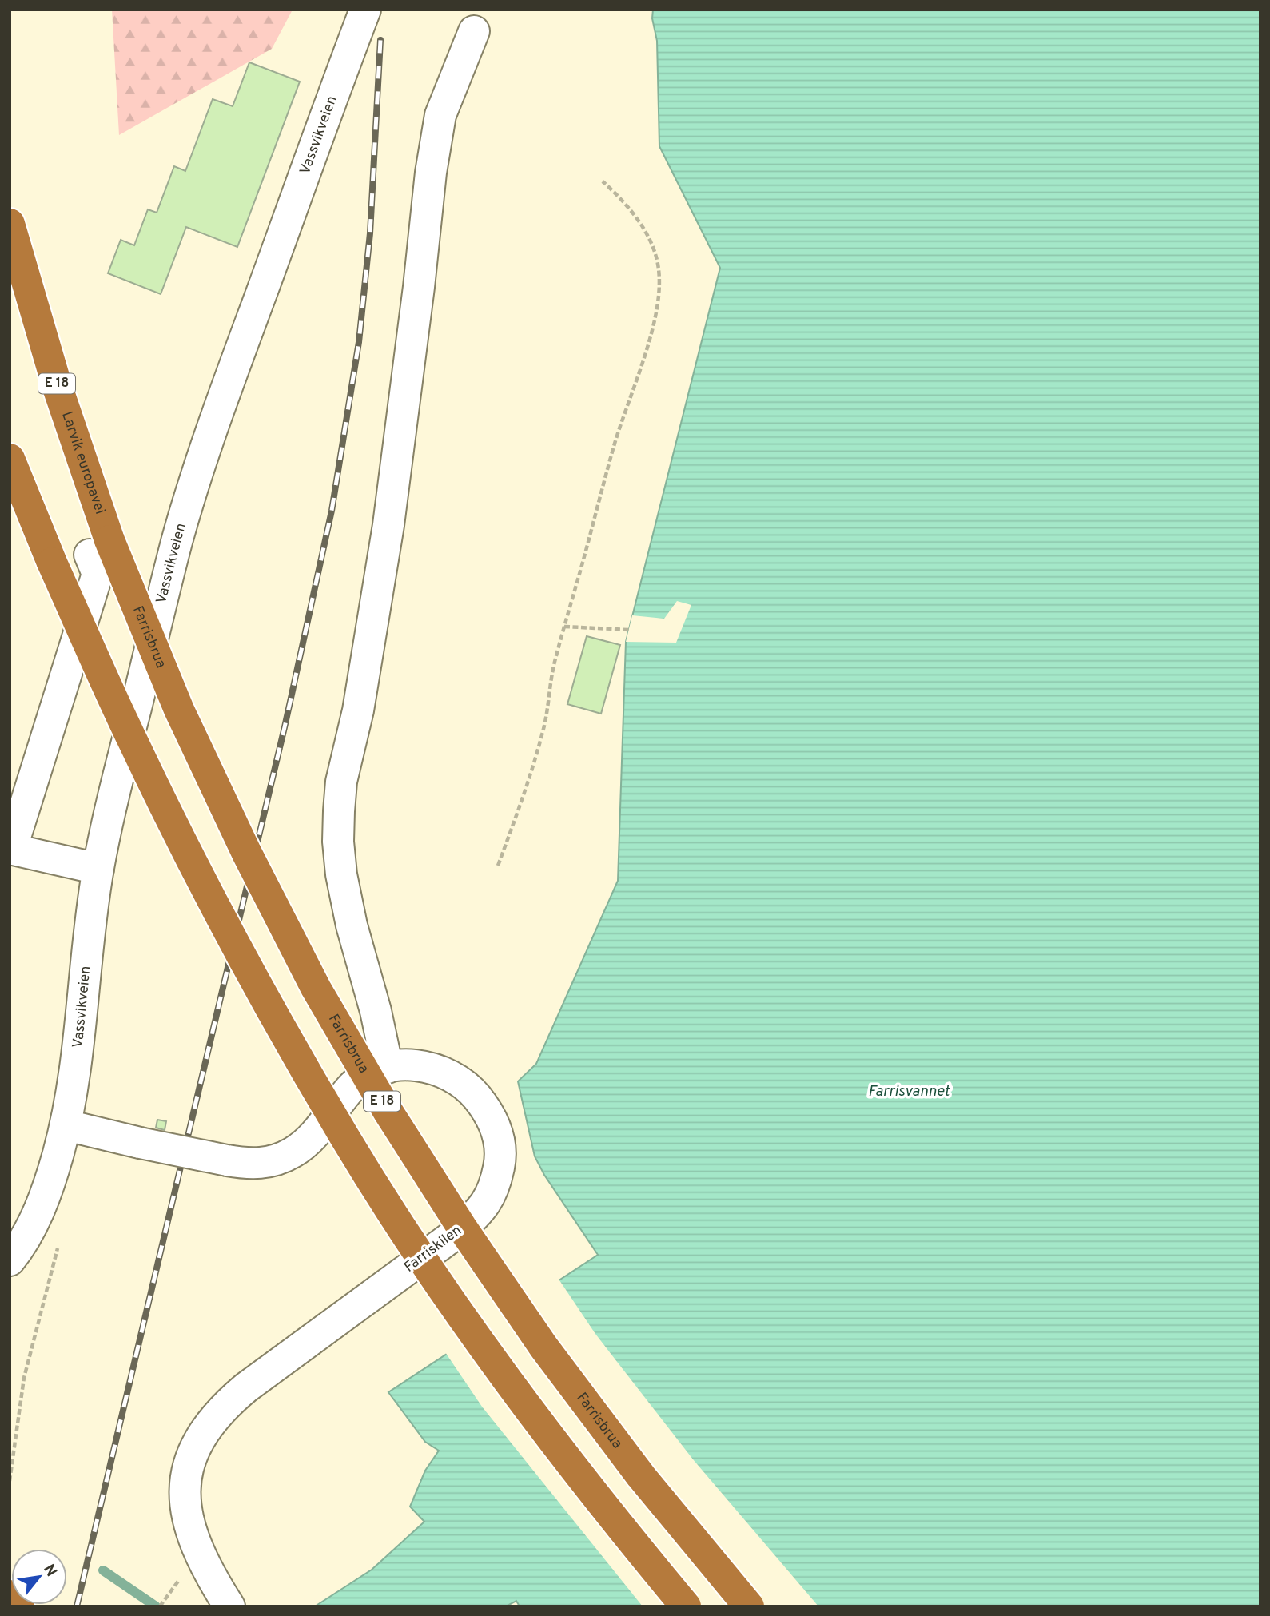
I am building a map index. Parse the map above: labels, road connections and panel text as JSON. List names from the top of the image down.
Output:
{
  "streets": {
    "highway": ["E 18", "Larvik europavei", "Farrisbrua"],
    "street": ["Vassvikveien", "Farriskilen"]
  },
  "crossings": [
    ["Vassvikveien", "Farriskilen"],
    ["Larvik europavei", "Farrisbrua"]
  ],
  "water": ["Farrisvannet"],
  "north": "top right"
}
